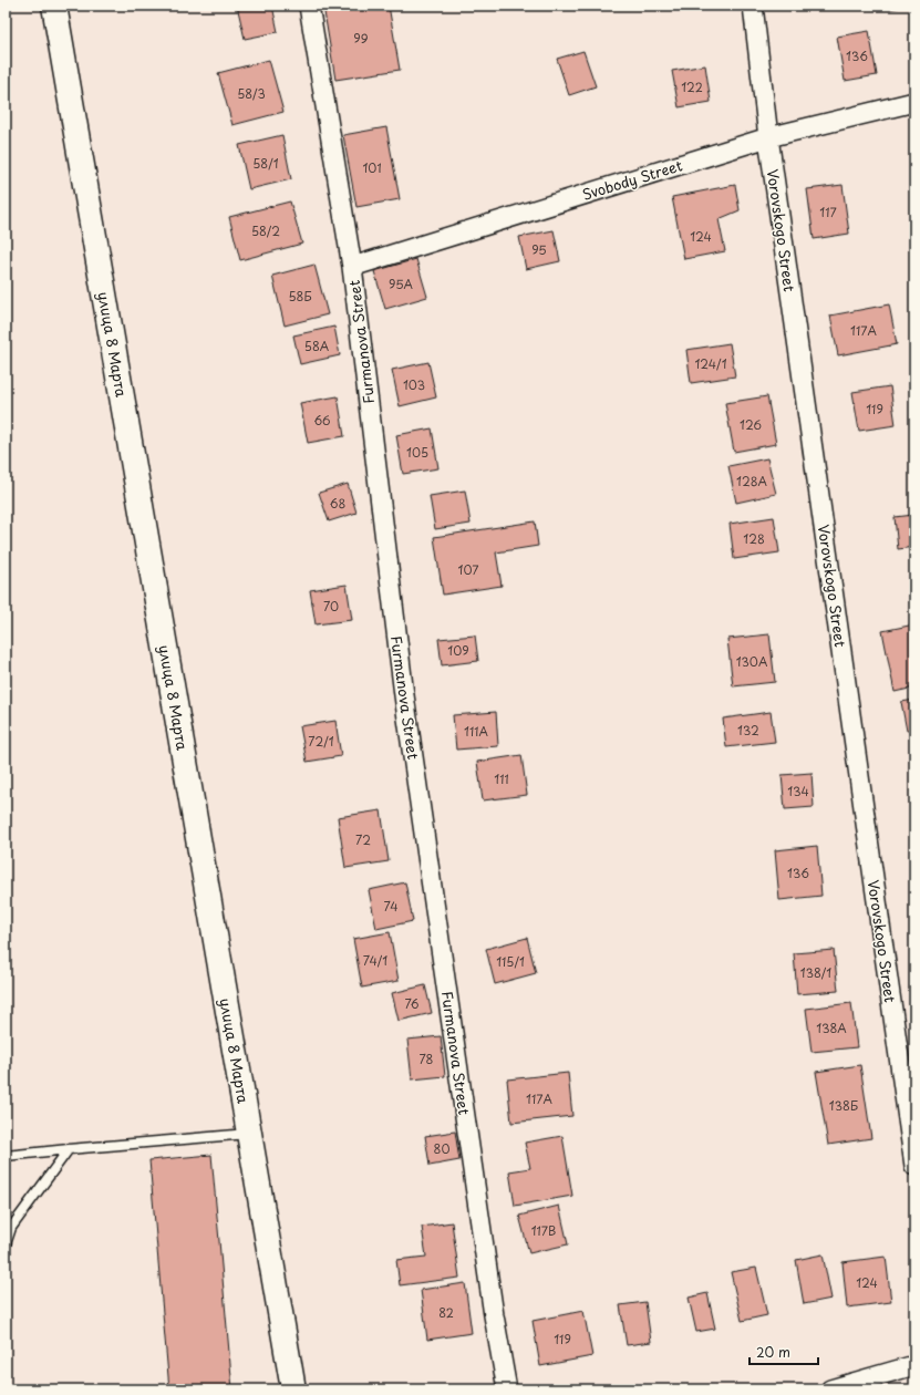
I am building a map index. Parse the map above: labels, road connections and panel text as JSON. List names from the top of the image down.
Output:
{
  "streets": {
    "main road": ["улица 8 Марта"],
    "street": ["Svobody Street", "Vorovskogo Street", "Furmanova Street"]
  },
  "crossings": [
    ["Svobody Street", "Vorovskogo Street"],
    ["Svobody Street", "Furmanova Street"]
  ],
  "house_numbers": [
    "99",
    "136",
    "122",
    "58/3",
    "58/1",
    "101",
    "117",
    "58/2",
    "124",
    "95",
    "95А",
    "58Б",
    "117А",
    "58А",
    "124/1",
    "103",
    "119",
    "66",
    "126",
    "105",
    "128А",
    "68",
    "128",
    "107",
    "70",
    "109",
    "130А",
    "132",
    "111А",
    "72/1",
    "111",
    "134",
    "72",
    "136",
    "74",
    "74/1",
    "115/1",
    "138/1",
    "76",
    "138А",
    "78",
    "117А",
    "138Б",
    "80",
    "117В",
    "124",
    "82",
    "119"
  ],
  "scale_bar": "20 m"
}
